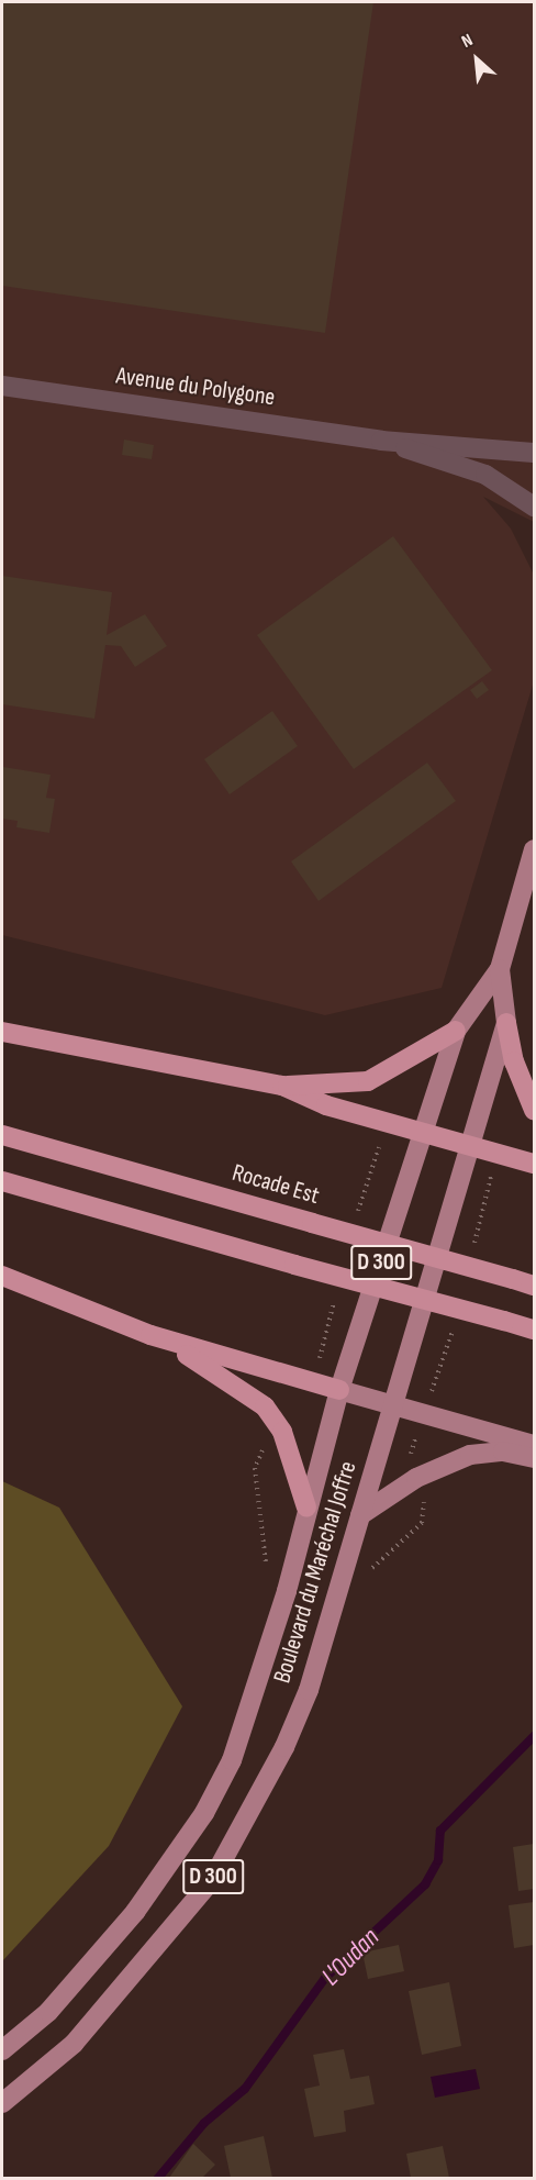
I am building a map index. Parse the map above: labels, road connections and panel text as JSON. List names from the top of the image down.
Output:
{
  "streets": {
    "highway": ["Rocade Est"],
    "main road": ["D 300", "Boulevard du Maréchal Joffre"],
    "street": ["Avenue du Polygone"]
  },
  "water": ["L'Oudan"],
  "north": "top left"
}
